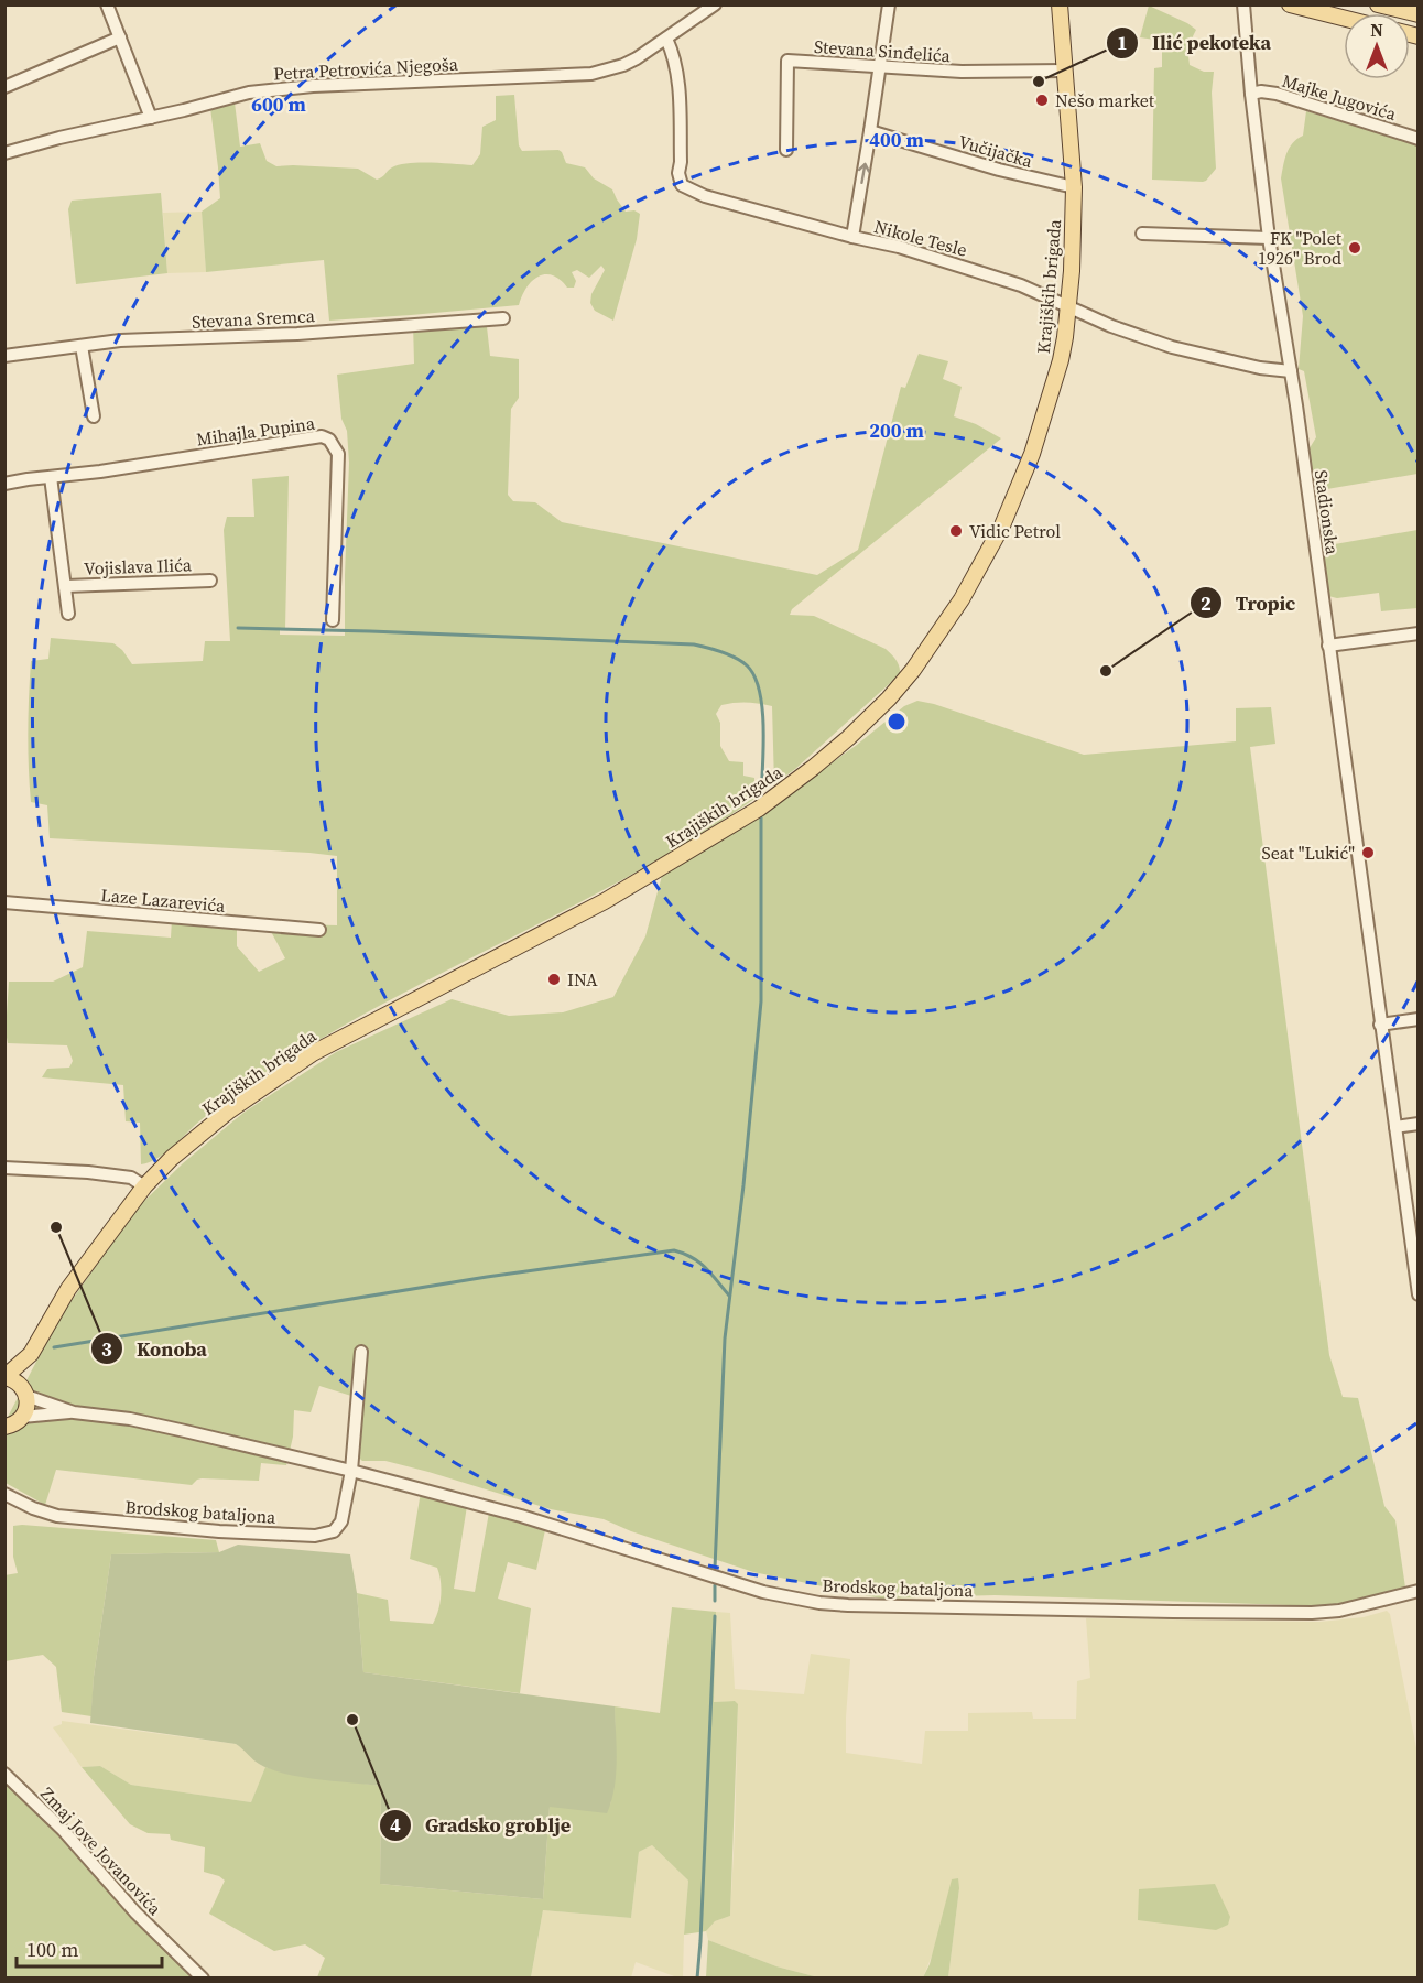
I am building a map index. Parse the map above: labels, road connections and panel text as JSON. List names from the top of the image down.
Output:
{
  "streets": {
    "main road": ["Krajiških brigada"],
    "street": [
      "Stevana Sinđelića",
      "Petra Petrovića Njegoša",
      "Majke Jugovića",
      "Vučijačka",
      "Nikole Tesle",
      "Stevana Sremca",
      "Mihajla Pupina",
      "Stadionska",
      "Vojislava Ilića",
      "Laze Lazarevića",
      "Brodskog bataljona",
      "Zmaj Jove Jovanovića"
    ]
  },
  "crossings": [
    ["Stevana Sinđelića", "Krajiških brigada"],
    ["Petra Petrovića Njegoša", "Nikole Tesle"],
    ["Majke Jugovića", "Stadionska"],
    ["Vučijačka", "Krajiških brigada"],
    ["Nikole Tesle", "Krajiških brigada"],
    ["Nikole Tesle", "Stadionska"],
    ["Krajiških brigada", "Brodskog bataljona"]
  ],
  "places": [
    "Ilić pekoteka",
    "Nešo market",
    "FK \"Polet 1926\" Brod",
    "Vidic Petrol",
    "Tropic",
    "Seat \"Lukić\"",
    "INA",
    "Konoba",
    "Gradsko groblje"
  ],
  "scale_bar": "100 m",
  "north": "top",
  "rings": ["600 m", "400 m", "200 m"]
}
